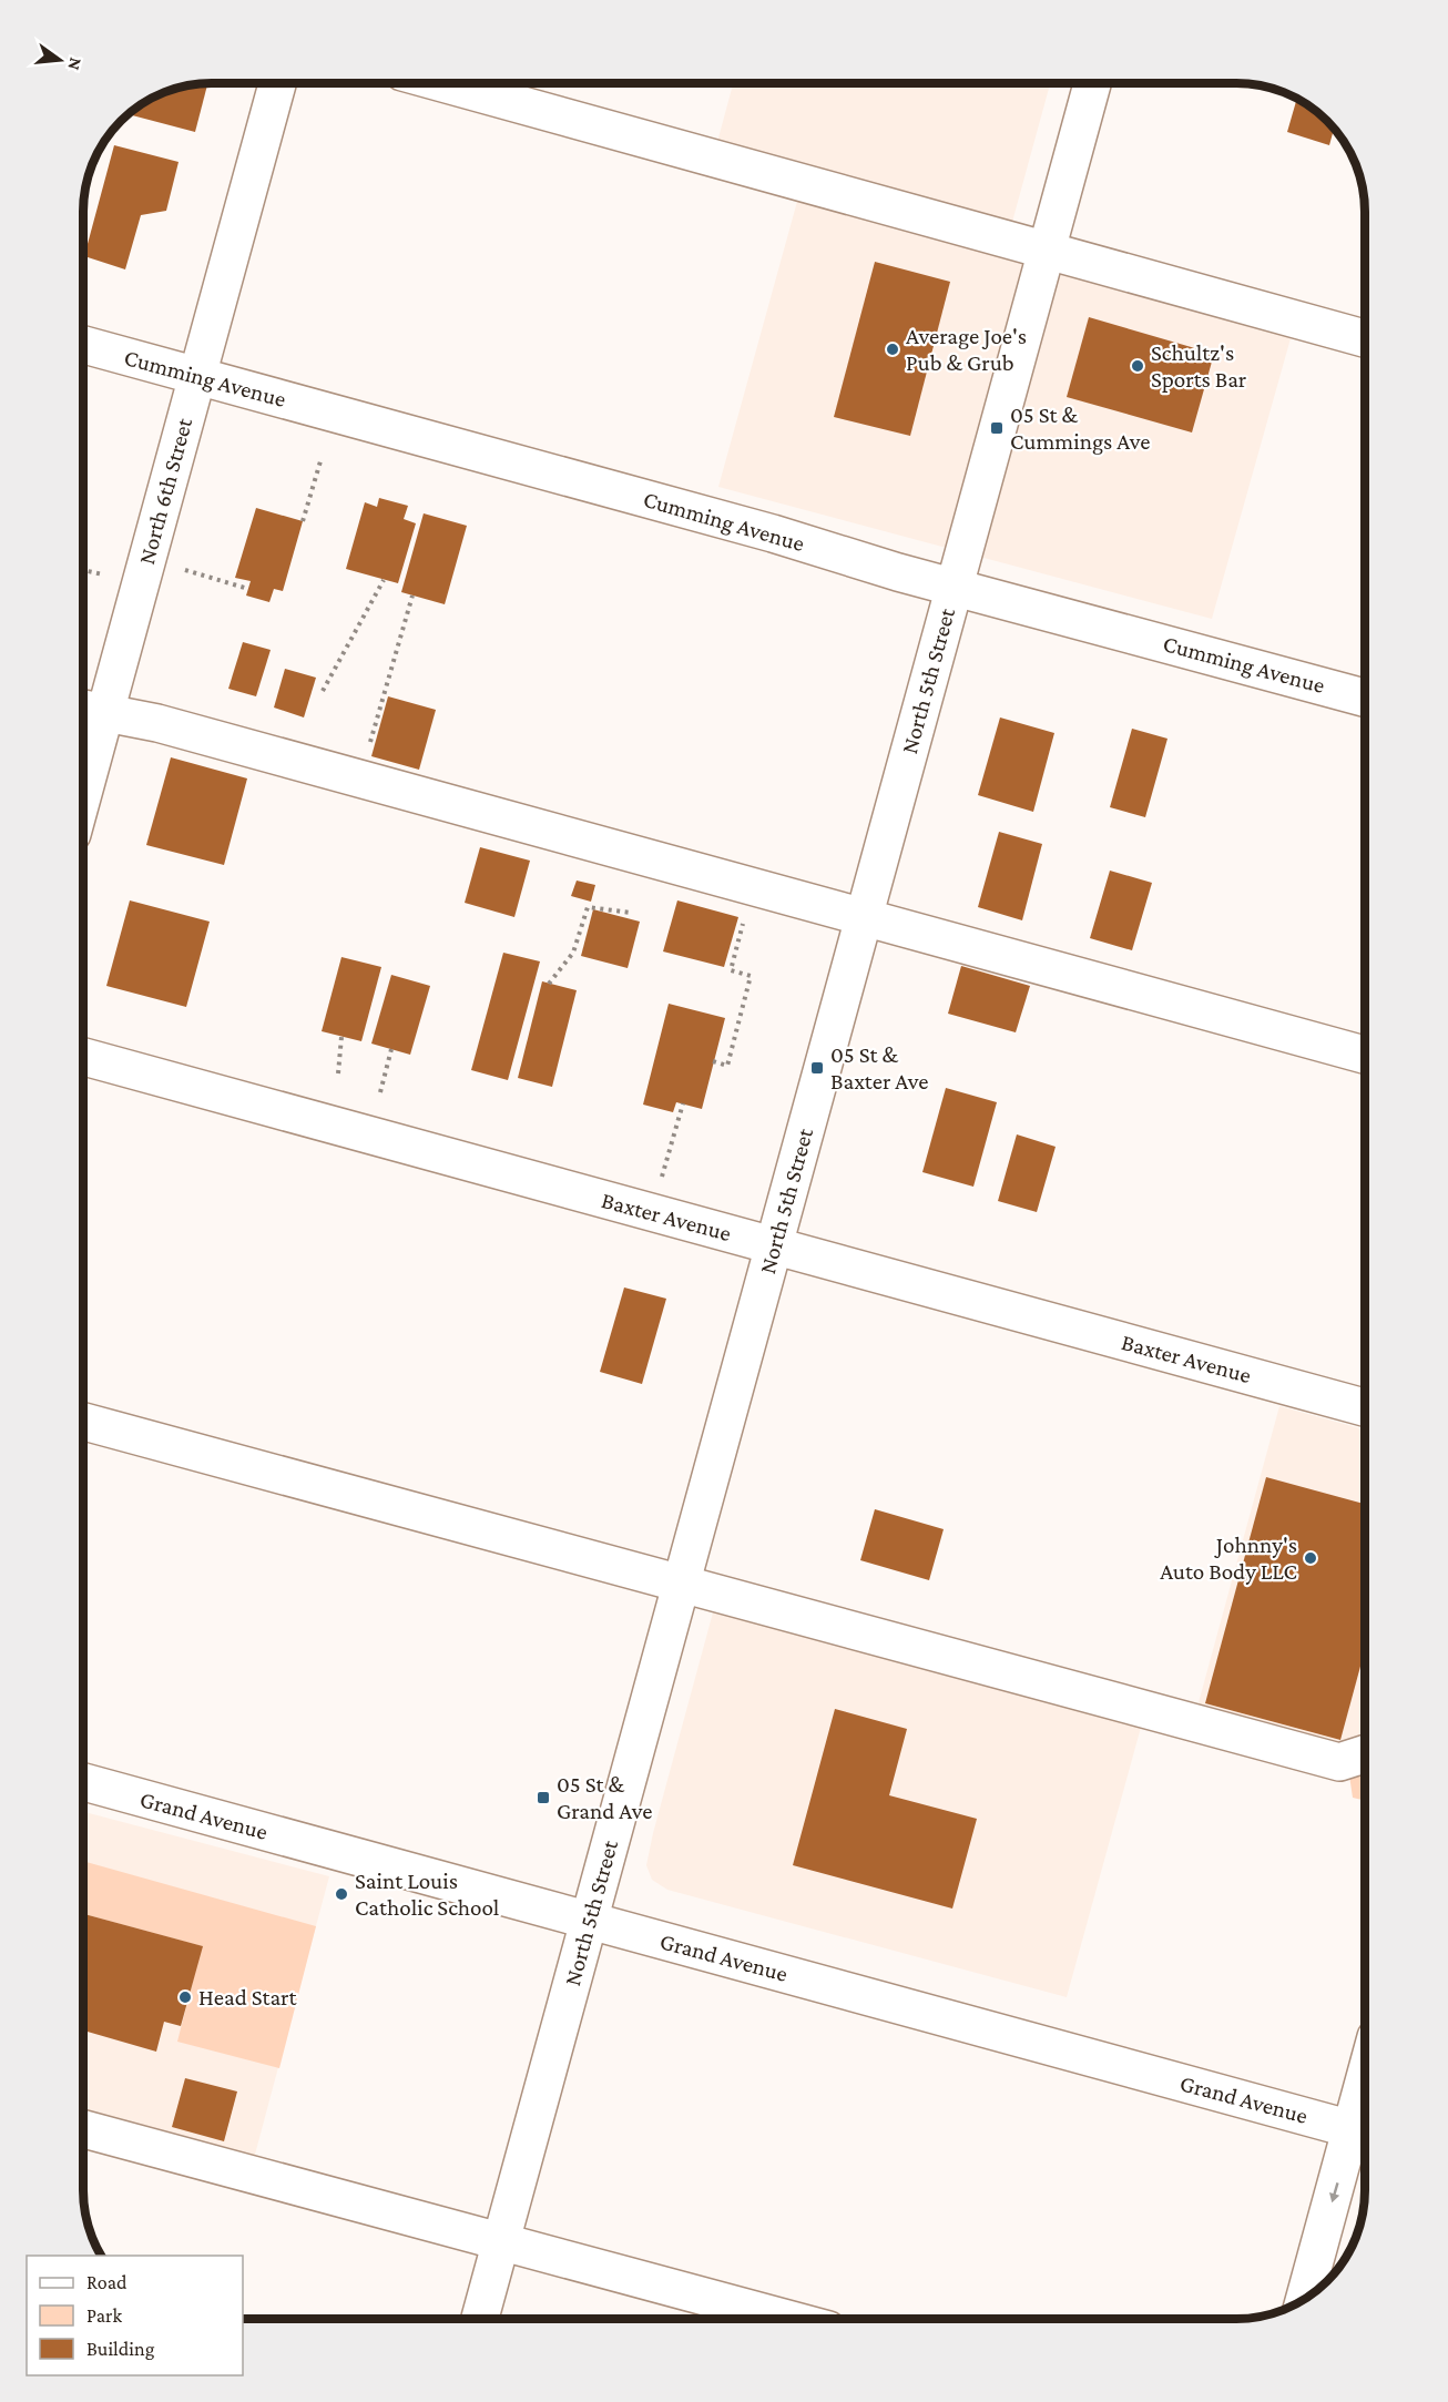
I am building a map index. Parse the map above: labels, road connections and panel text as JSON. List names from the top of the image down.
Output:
{
  "streets": {
    "main road": [
      "Cumming Avenue",
      "North 6th Street",
      "North 5th Street",
      "Baxter Avenue",
      "Grand Avenue"
    ]
  },
  "crossings": [
    ["Cumming Avenue", "North 6th Street"],
    ["Cumming Avenue", "North 5th Street"],
    ["North 5th Street", "Baxter Avenue"],
    ["North 5th Street", "Grand Avenue"]
  ],
  "places": {
    "other": [
      "Average Joe's Pub & Grub",
      "Schultz's Sports Bar",
      "Johnny's Auto Body LLC",
      "Saint Louis Catholic School",
      "Head Start"
    ],
    "transit": ["05 St & Cummings Ave", "05 St & Baxter Ave", "05 St & Grand Ave"]
  },
  "legend": ["Road", "Park", "Building"],
  "north": "right"
}
